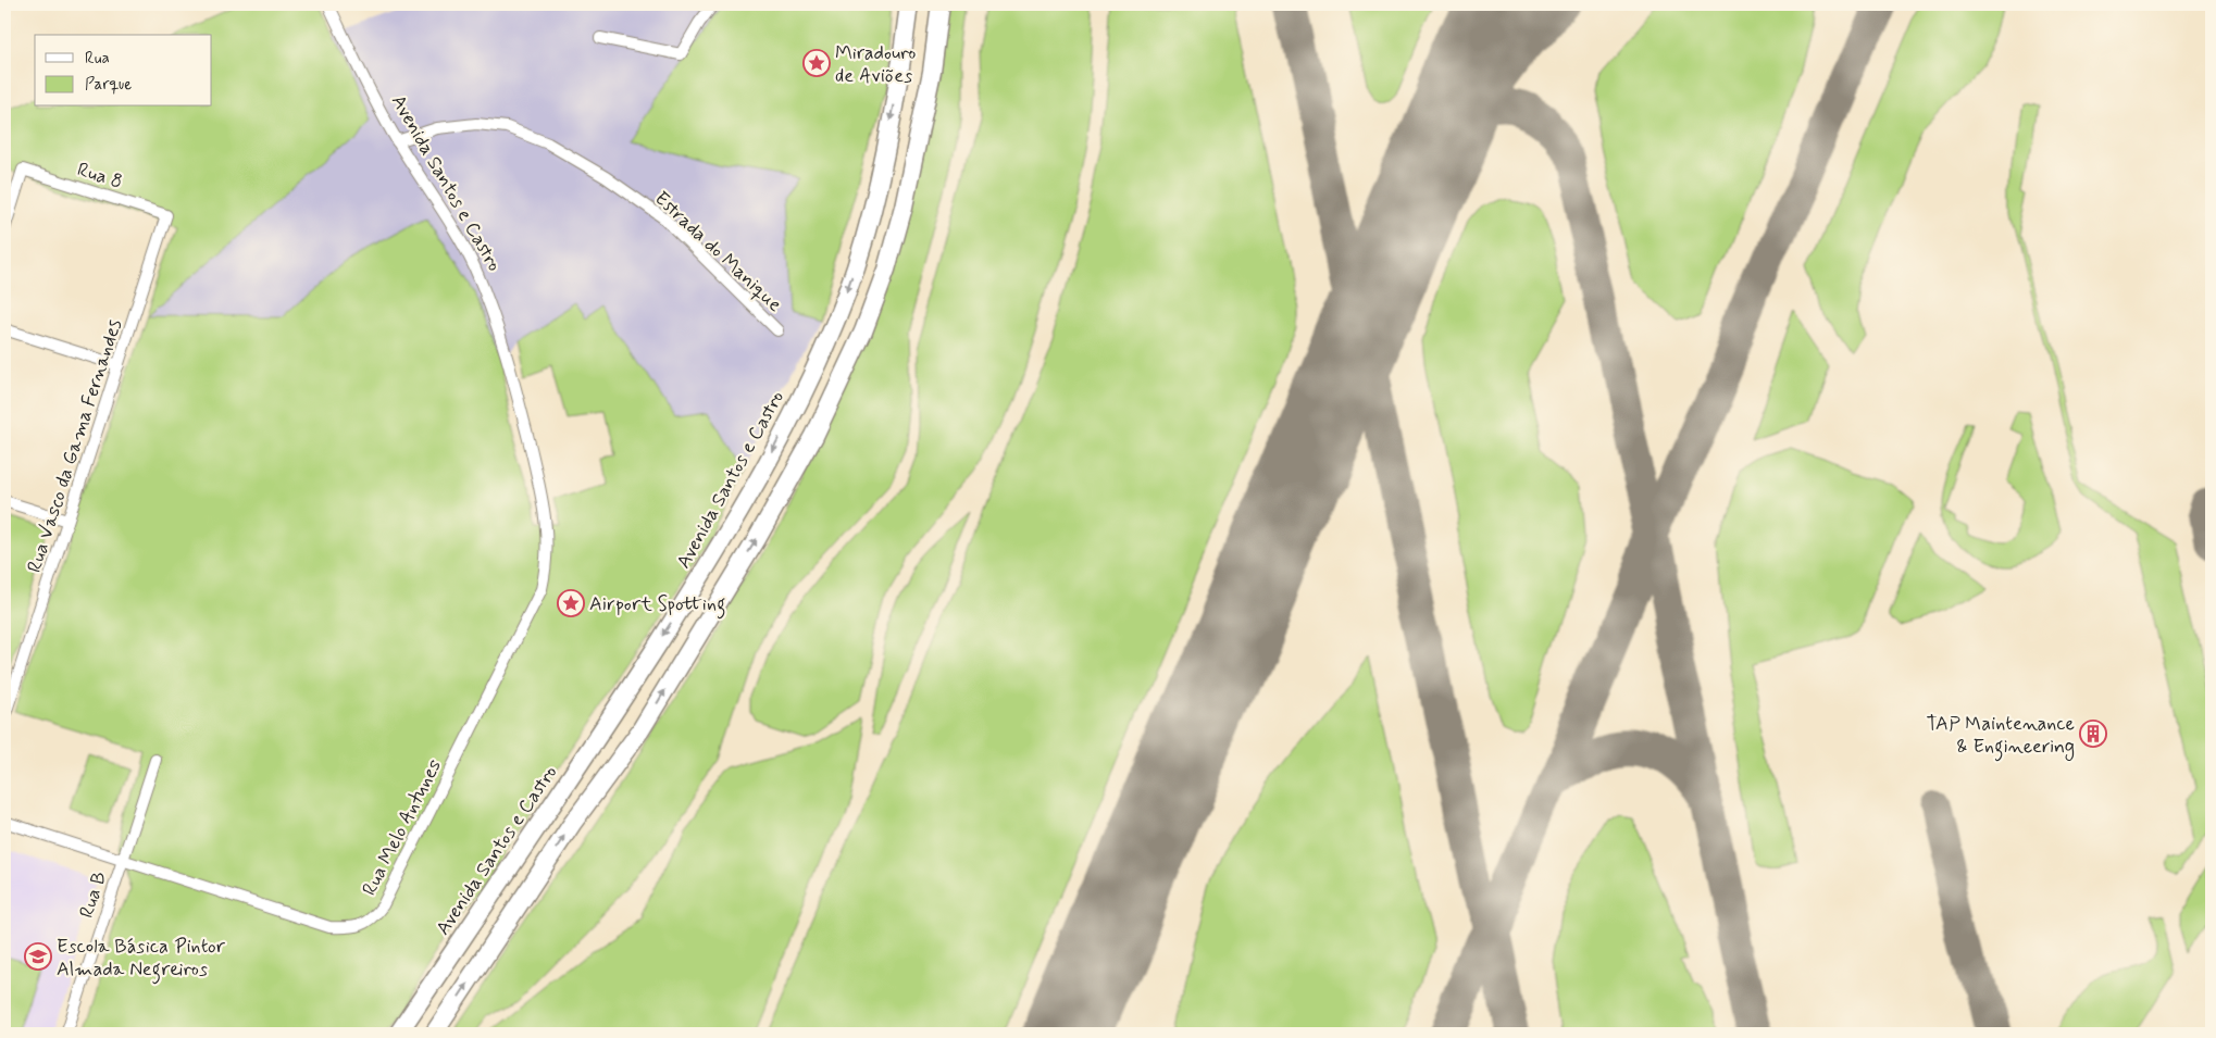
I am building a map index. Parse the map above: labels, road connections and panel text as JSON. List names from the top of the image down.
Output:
{
  "streets": {
    "main road": ["Avenida Santos e Castro"],
    "street": [
      "Rua 8",
      "Estrada do Manique",
      "Rua Vasco da Gama Fernandes",
      "Rua Melo Antunes",
      "Rua B"
    ]
  },
  "crossings": [
    ["Rua 8", "Rua Vasco da Gama Fernandes"],
    ["Avenida Santos e Castro", "Estrada do Manique"],
    ["Avenida Santos e Castro", "Rua Melo Antunes"],
    ["Rua Melo Antunes", "Rua B"]
  ],
  "one_way": ["Avenida Santos e Castro"],
  "places": {
    "place": ["Miradouro de Aviões", "Airport Spotting"],
    "building": ["TAP Maintenance & Engineering"],
    "school or university": ["Escola Básica Pintor Almada Negreiros"]
  },
  "legend": ["Rua", "Parque"]
}
